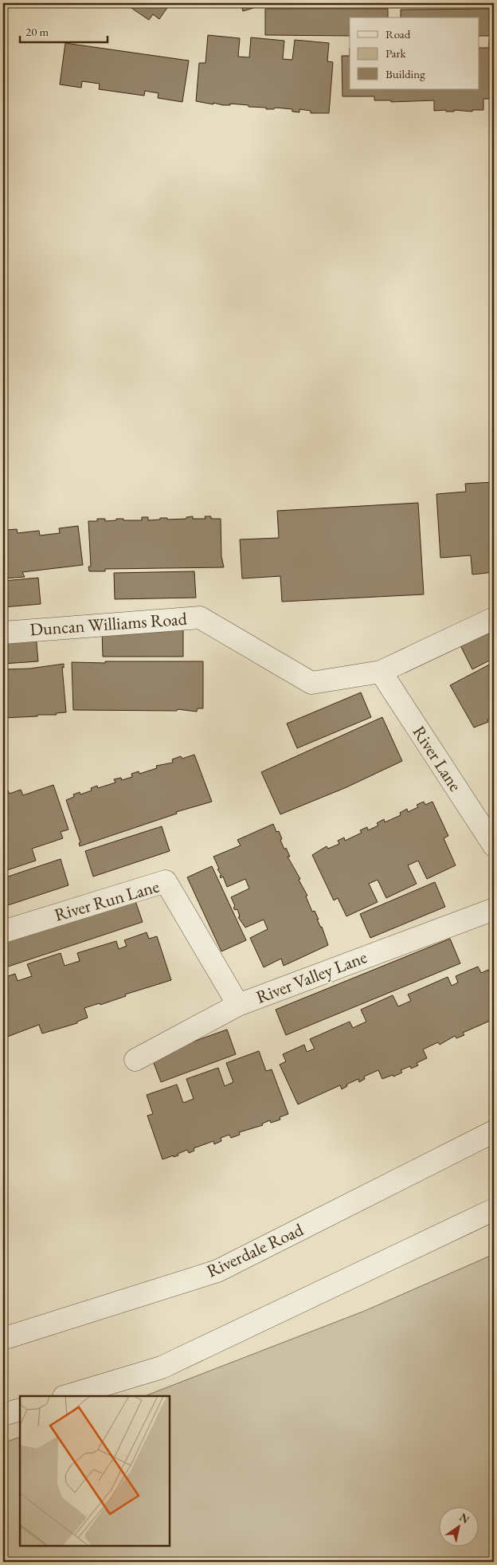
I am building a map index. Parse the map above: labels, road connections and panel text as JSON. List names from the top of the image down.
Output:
{
  "streets": {
    "street": [
      "Duncan Williams Road",
      "River Lane",
      "River Run Lane",
      "River Valley Lane",
      "Riverdale Road"
    ]
  },
  "crossings": [
    ["Duncan Williams Road", "River Lane"],
    ["River Run Lane", "River Valley Lane"]
  ],
  "legend": ["Road", "Park", "Building"],
  "scale_bar": "20 m",
  "north": "top right"
}
